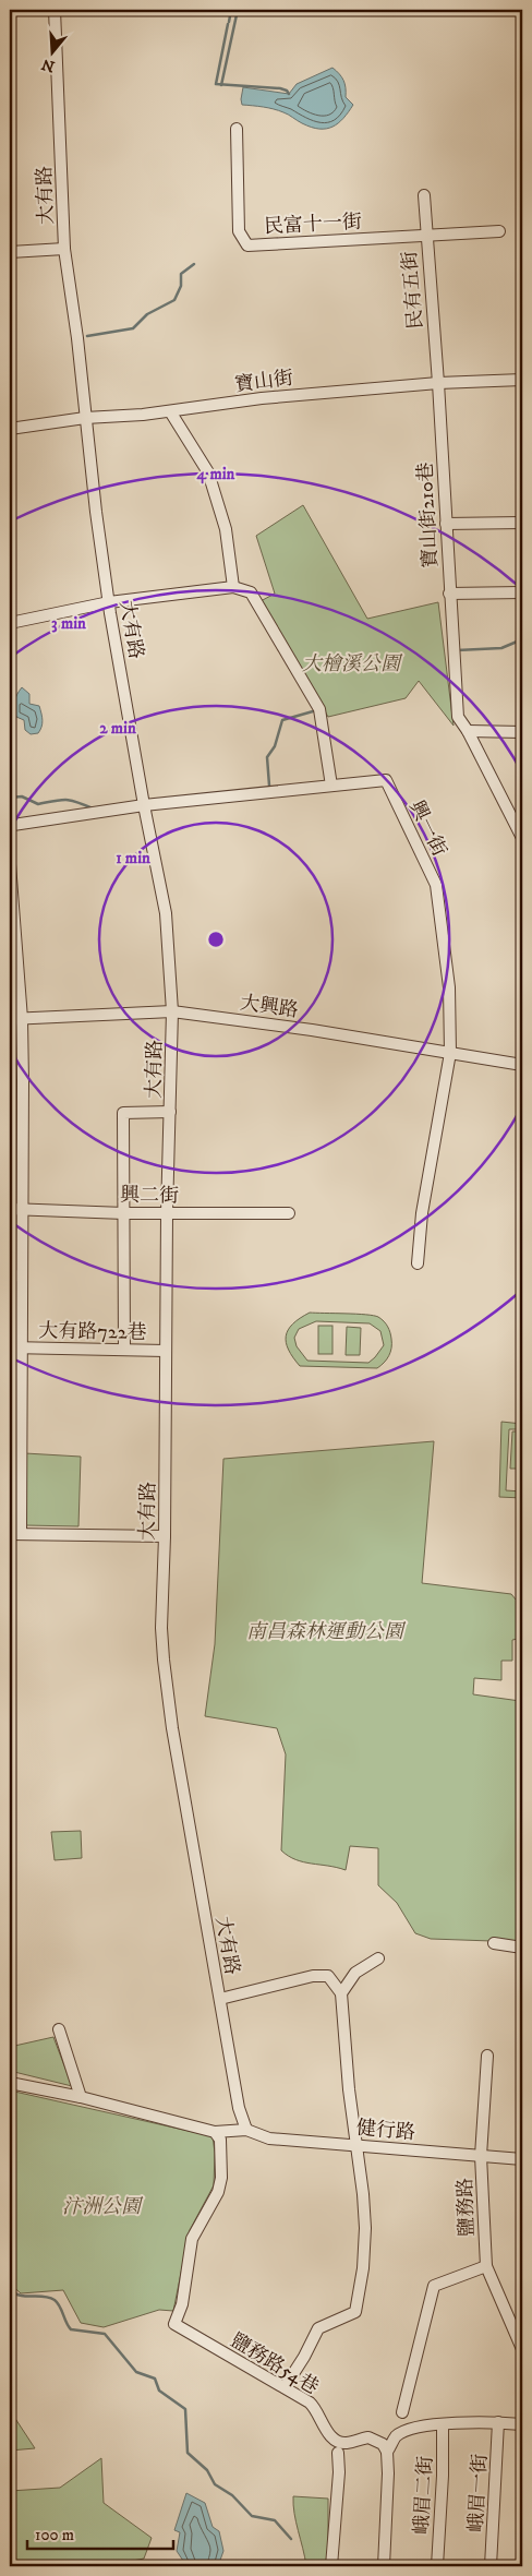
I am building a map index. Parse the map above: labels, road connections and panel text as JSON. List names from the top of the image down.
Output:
{
  "streets": {
    "street": [
      "大有路",
      "民富十一街",
      "民有五街",
      "寶山街",
      "寶山街210巷",
      "興一街",
      "大興路",
      "興二街",
      "大有路722巷",
      "健行路",
      "鹽務路",
      "鹽務路54巷",
      "峨眉一街",
      "峨眉二街"
    ]
  },
  "crossings": [
    ["大有路", "寶山街"],
    ["大有路", "興一街"],
    ["大有路", "大興路"],
    ["大有路", "興二街"],
    ["大有路", "大有路722巷"],
    ["大有路", "健行路"],
    ["民富十一街", "民有五街"],
    ["民有五街", "寶山街"],
    ["民有五街", "寶山街210巷"],
    ["寶山街", "寶山街210巷"],
    ["興一街", "大興路"],
    ["健行路", "鹽務路"]
  ],
  "parks": ["大檜溪公園", "南昌森林運動公園", "汴洲公園"],
  "scale_bar": "100 m",
  "north": "bottom",
  "rings": [
    "4 min",
    "3 min",
    "2 min",
    "1 min"
  ]
}
